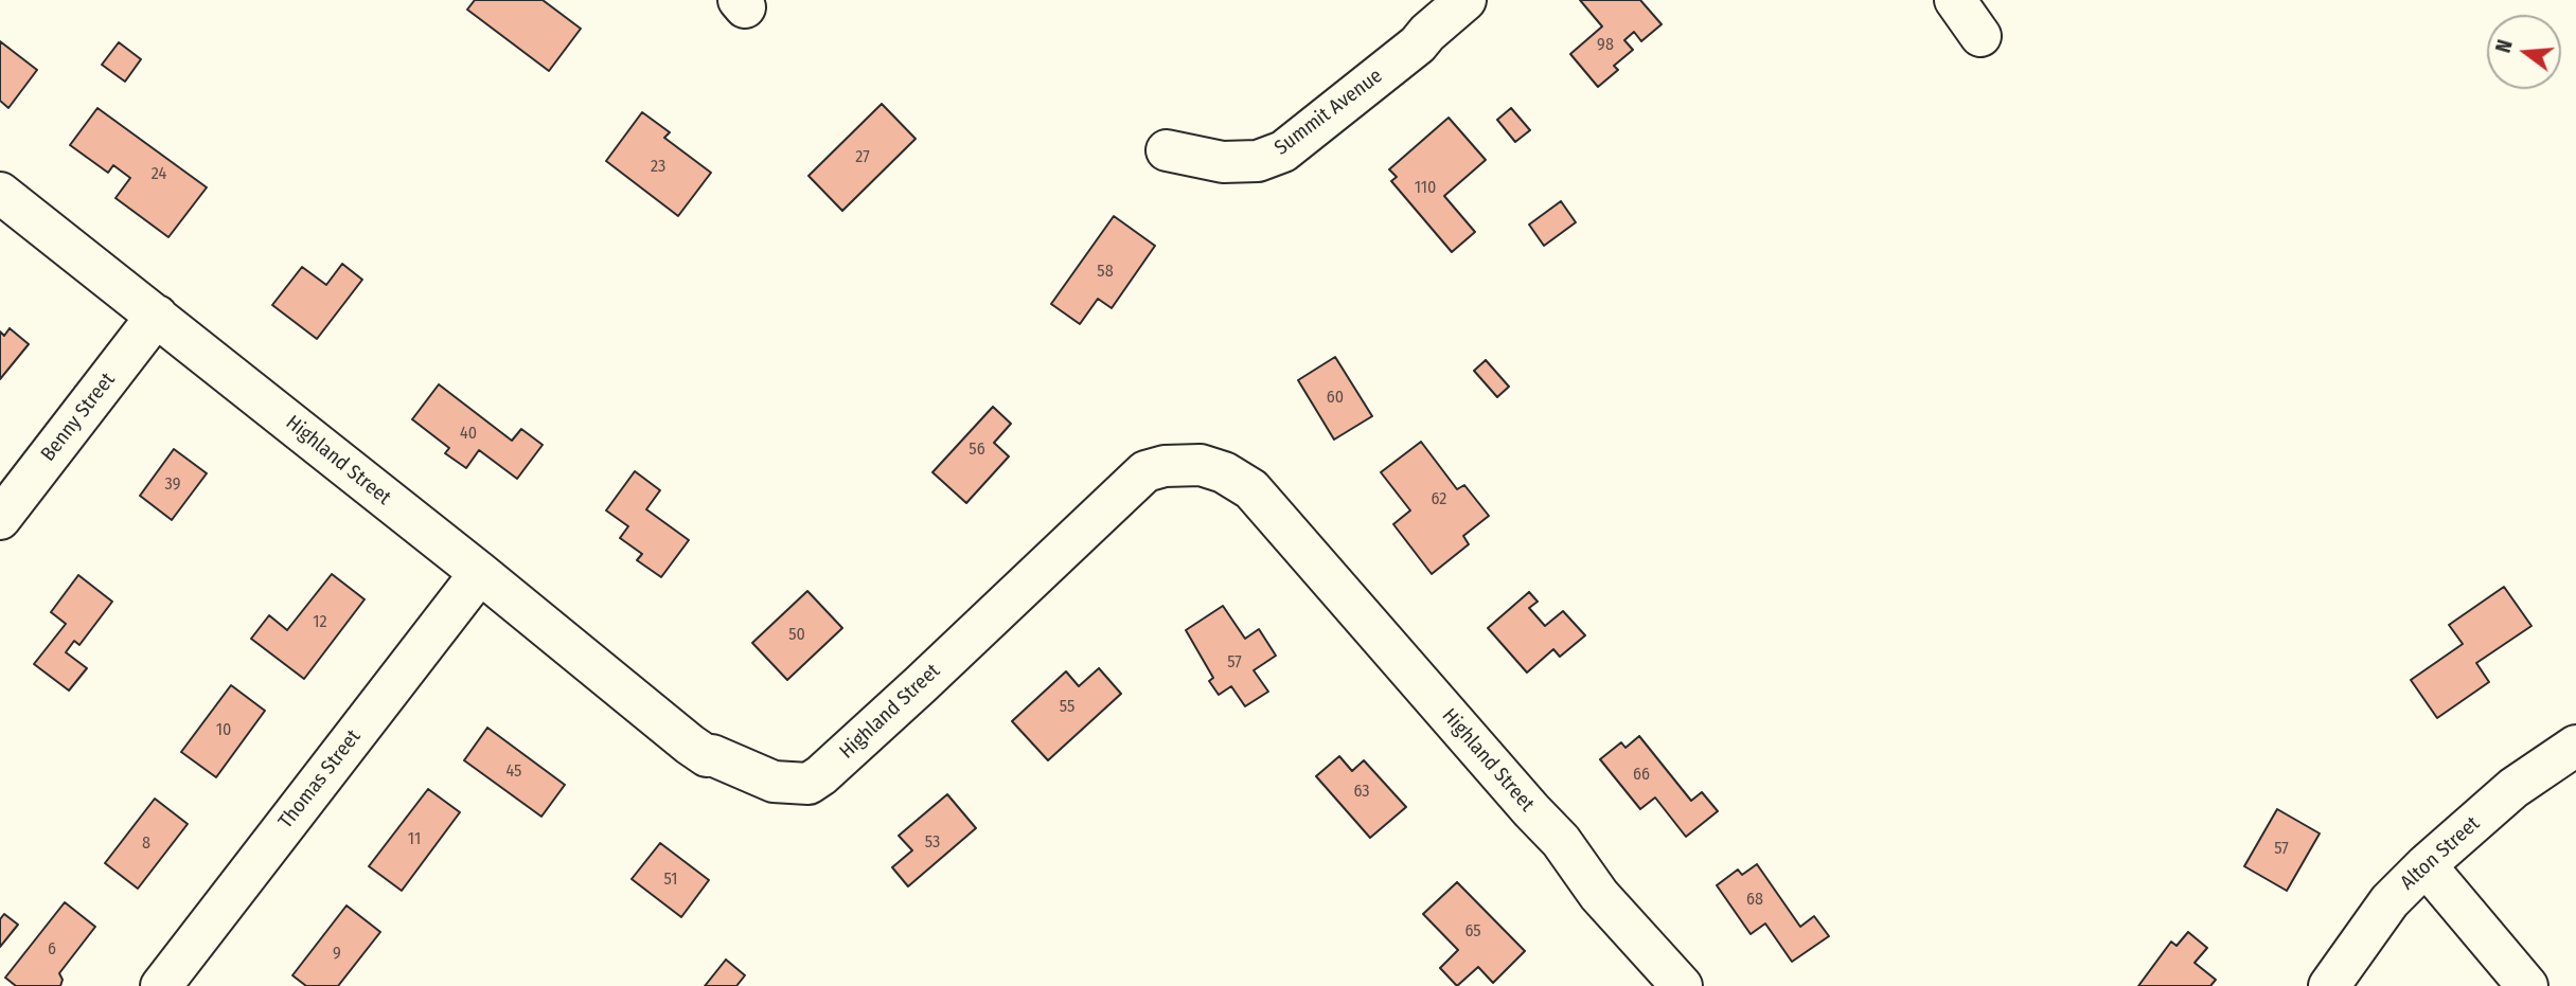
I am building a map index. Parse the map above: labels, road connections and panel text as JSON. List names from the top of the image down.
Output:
{
  "streets": {
    "street": [
      "Summit Avenue",
      "Benny Street",
      "Highland Street",
      "Thomas Street",
      "Alton Street"
    ]
  },
  "crossings": [
    ["Benny Street", "Highland Street"],
    ["Highland Street", "Thomas Street"]
  ],
  "house_numbers": [
    "98",
    "27",
    "23",
    "24",
    "110",
    "58",
    "60",
    "40",
    "56",
    "39",
    "62",
    "12",
    "50",
    "57",
    "55",
    "10",
    "45",
    "66",
    "63",
    "11",
    "53",
    "8",
    "57",
    "51",
    "68",
    "65",
    "6",
    "9"
  ],
  "north": "left"
}
